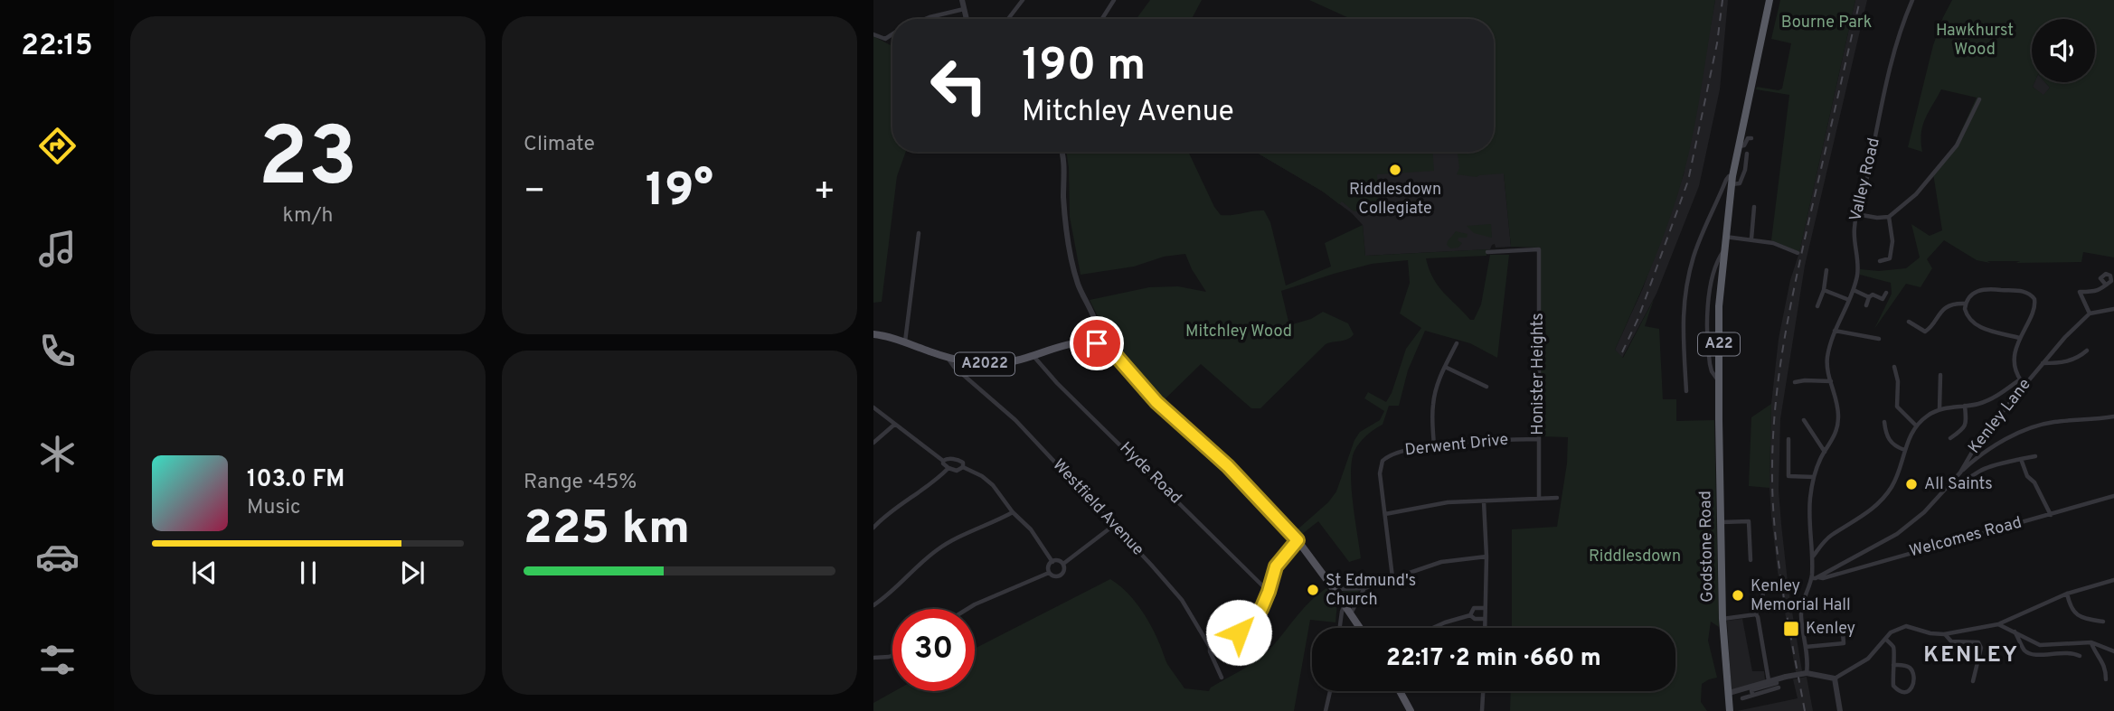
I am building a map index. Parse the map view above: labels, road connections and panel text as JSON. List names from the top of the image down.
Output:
{
  "streets": {
    "highway": ["A22", "Godstone Road"],
    "main road": ["A2022"],
    "street": [
      "Valley Road",
      "Honister Heights",
      "Kenley Lane",
      "Derwent Drive",
      "Hyde Road",
      "Westfield Avenue",
      "Welcomes Road"
    ]
  },
  "crossings": [
    ["Valley Road", "Kenley Lane"],
    ["A2022", "Hyde Road"],
    ["A2022", "Westfield Avenue"],
    ["Honister Heights", "Derwent Drive"],
    ["Kenley Lane", "Welcomes Road"]
  ],
  "districts": ["KENLEY"],
  "parks": [
    "Bourne Park",
    "Hawkhurst Wood",
    "Mitchley Wood",
    "Riddlesdown"
  ],
  "places": {
    "other": [
      "Riddlesdown Collegiate",
      "All Saints",
      "St Edmund's Church",
      "Kenley Memorial Hall"
    ],
    "transit": ["Kenley"]
  },
  "page": {
    "tabs": "22:15",
    "tile": [
      ["23", "km/h"],
      "Climate",
      ["Range · 45%", "225 km"]
    ],
    "turn": ["190 m", "Mitchley Avenue"],
    "heat": ["−", "19°", "+"],
    "song": ["103.0 FM", "Music"],
    "limit": "30",
    "trip": "22:17 · 2 min · 660 m"
  }
}
